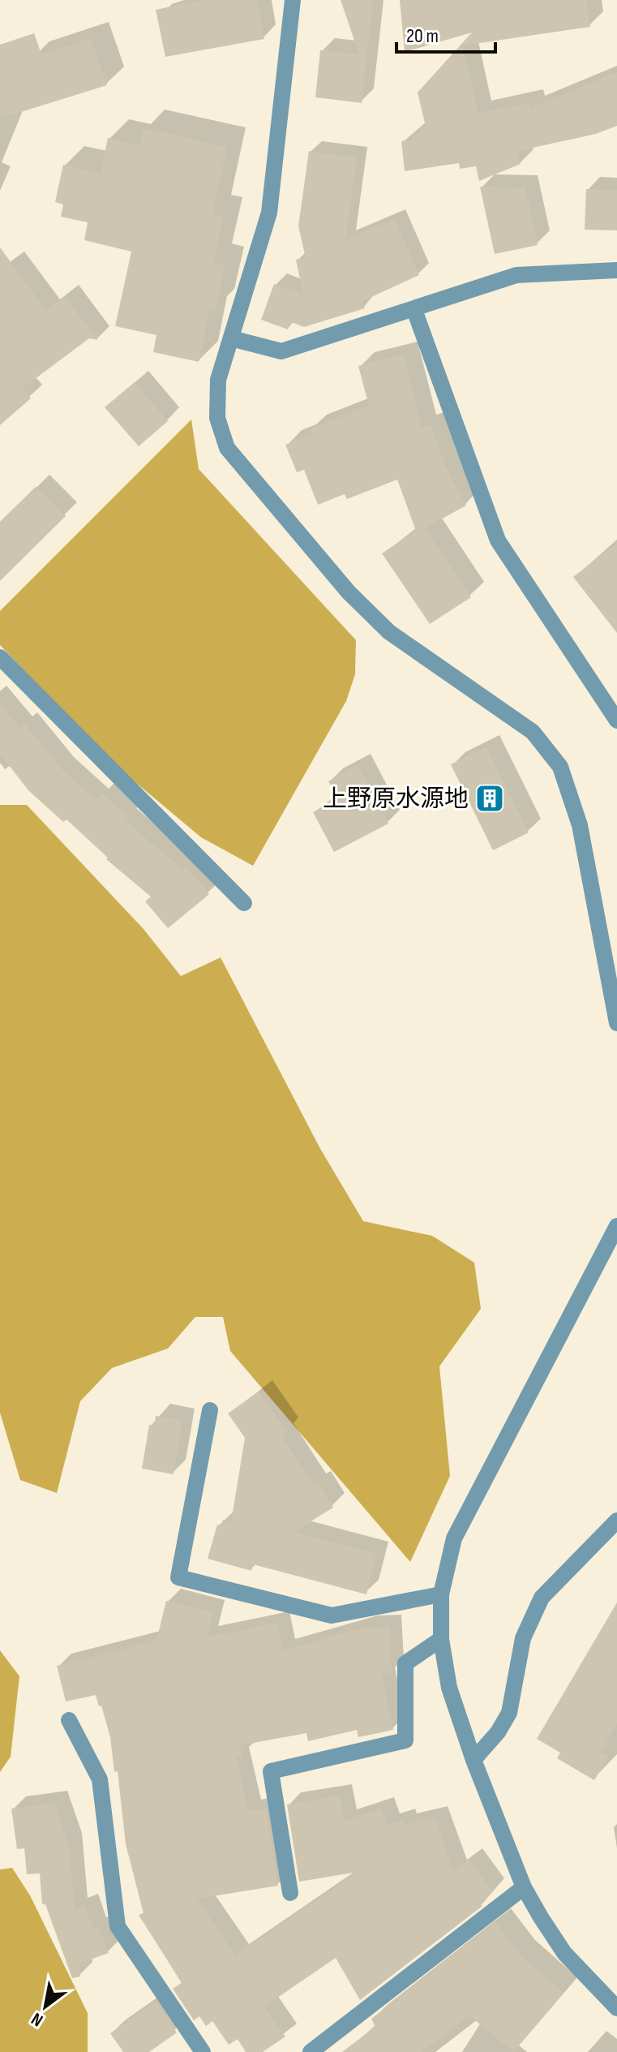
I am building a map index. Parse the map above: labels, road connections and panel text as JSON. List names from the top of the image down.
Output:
{
  "places": {
    "building": ["上野原水源地"]
  },
  "scale_bar": "20 m",
  "north": "bottom left"
}
